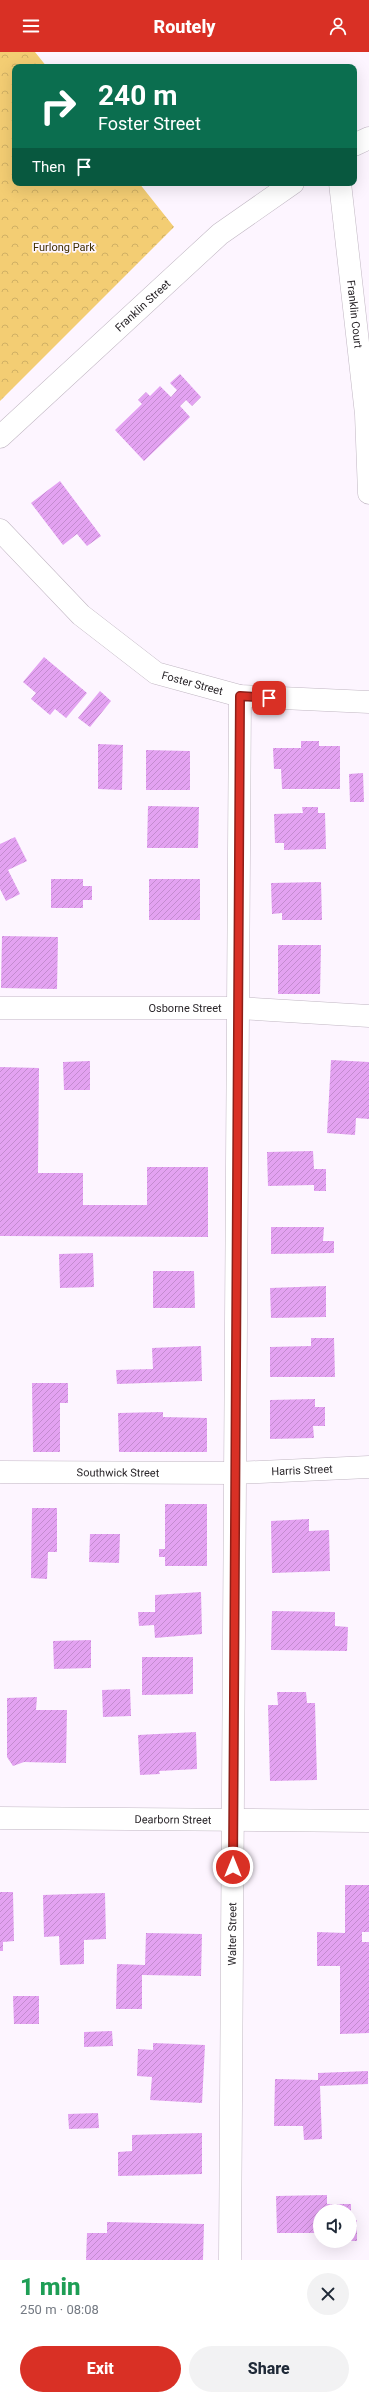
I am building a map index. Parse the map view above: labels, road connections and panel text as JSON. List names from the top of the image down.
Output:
{
  "streets": {
    "street": [
      "Franklin Street",
      "Franklin Court",
      "Foster Street",
      "Osborne Street",
      "Harris Street",
      "Southwick Street",
      "Dearborn Street",
      "Walter Street"
    ]
  },
  "crossings": [
    ["Foster Street", "Walter Street"],
    ["Osborne Street", "Walter Street"],
    ["Harris Street", "Southwick Street"],
    ["Harris Street", "Walter Street"],
    ["Southwick Street", "Walter Street"],
    ["Dearborn Street", "Walter Street"]
  ],
  "parks": ["Furlong Park"],
  "page": {
    "header": "Routely",
    "turn": ["240 m", "Foster Street"],
    "then": "Then",
    "heading": ["1 min", "250 m · 08:08"],
    "buttons": ["Exit", "Share"]
  }
}
